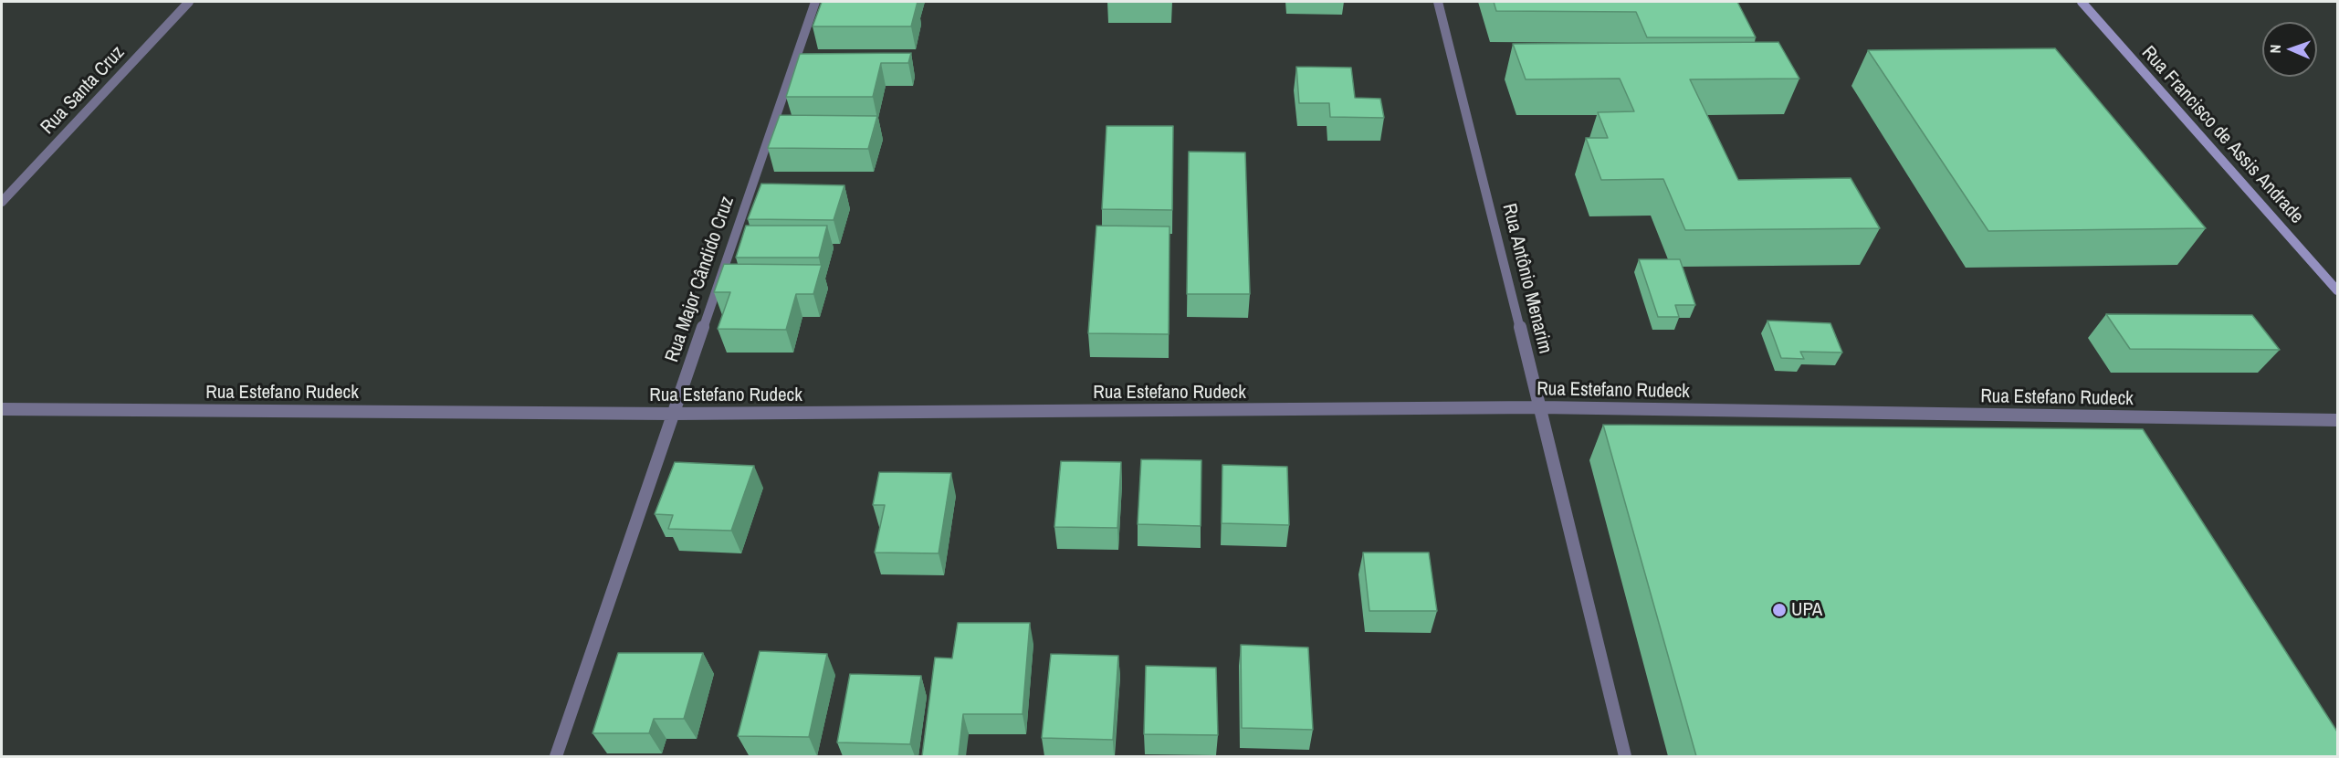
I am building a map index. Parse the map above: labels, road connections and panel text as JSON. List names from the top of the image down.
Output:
{
  "streets": {
    "main road": ["Rua Francisco de Assis Andrade"],
    "street": [
      "Rua Santa Cruz",
      "Rua Antônio Menarim",
      "Rua Major Cândido Cruz",
      "Rua Estefano Rudeck"
    ]
  },
  "crossings": [
    ["Rua Antônio Menarim", "Rua Estefano Rudeck"],
    ["Rua Major Cândido Cruz", "Rua Estefano Rudeck"]
  ],
  "places": ["UPA"],
  "north": "left"
}
